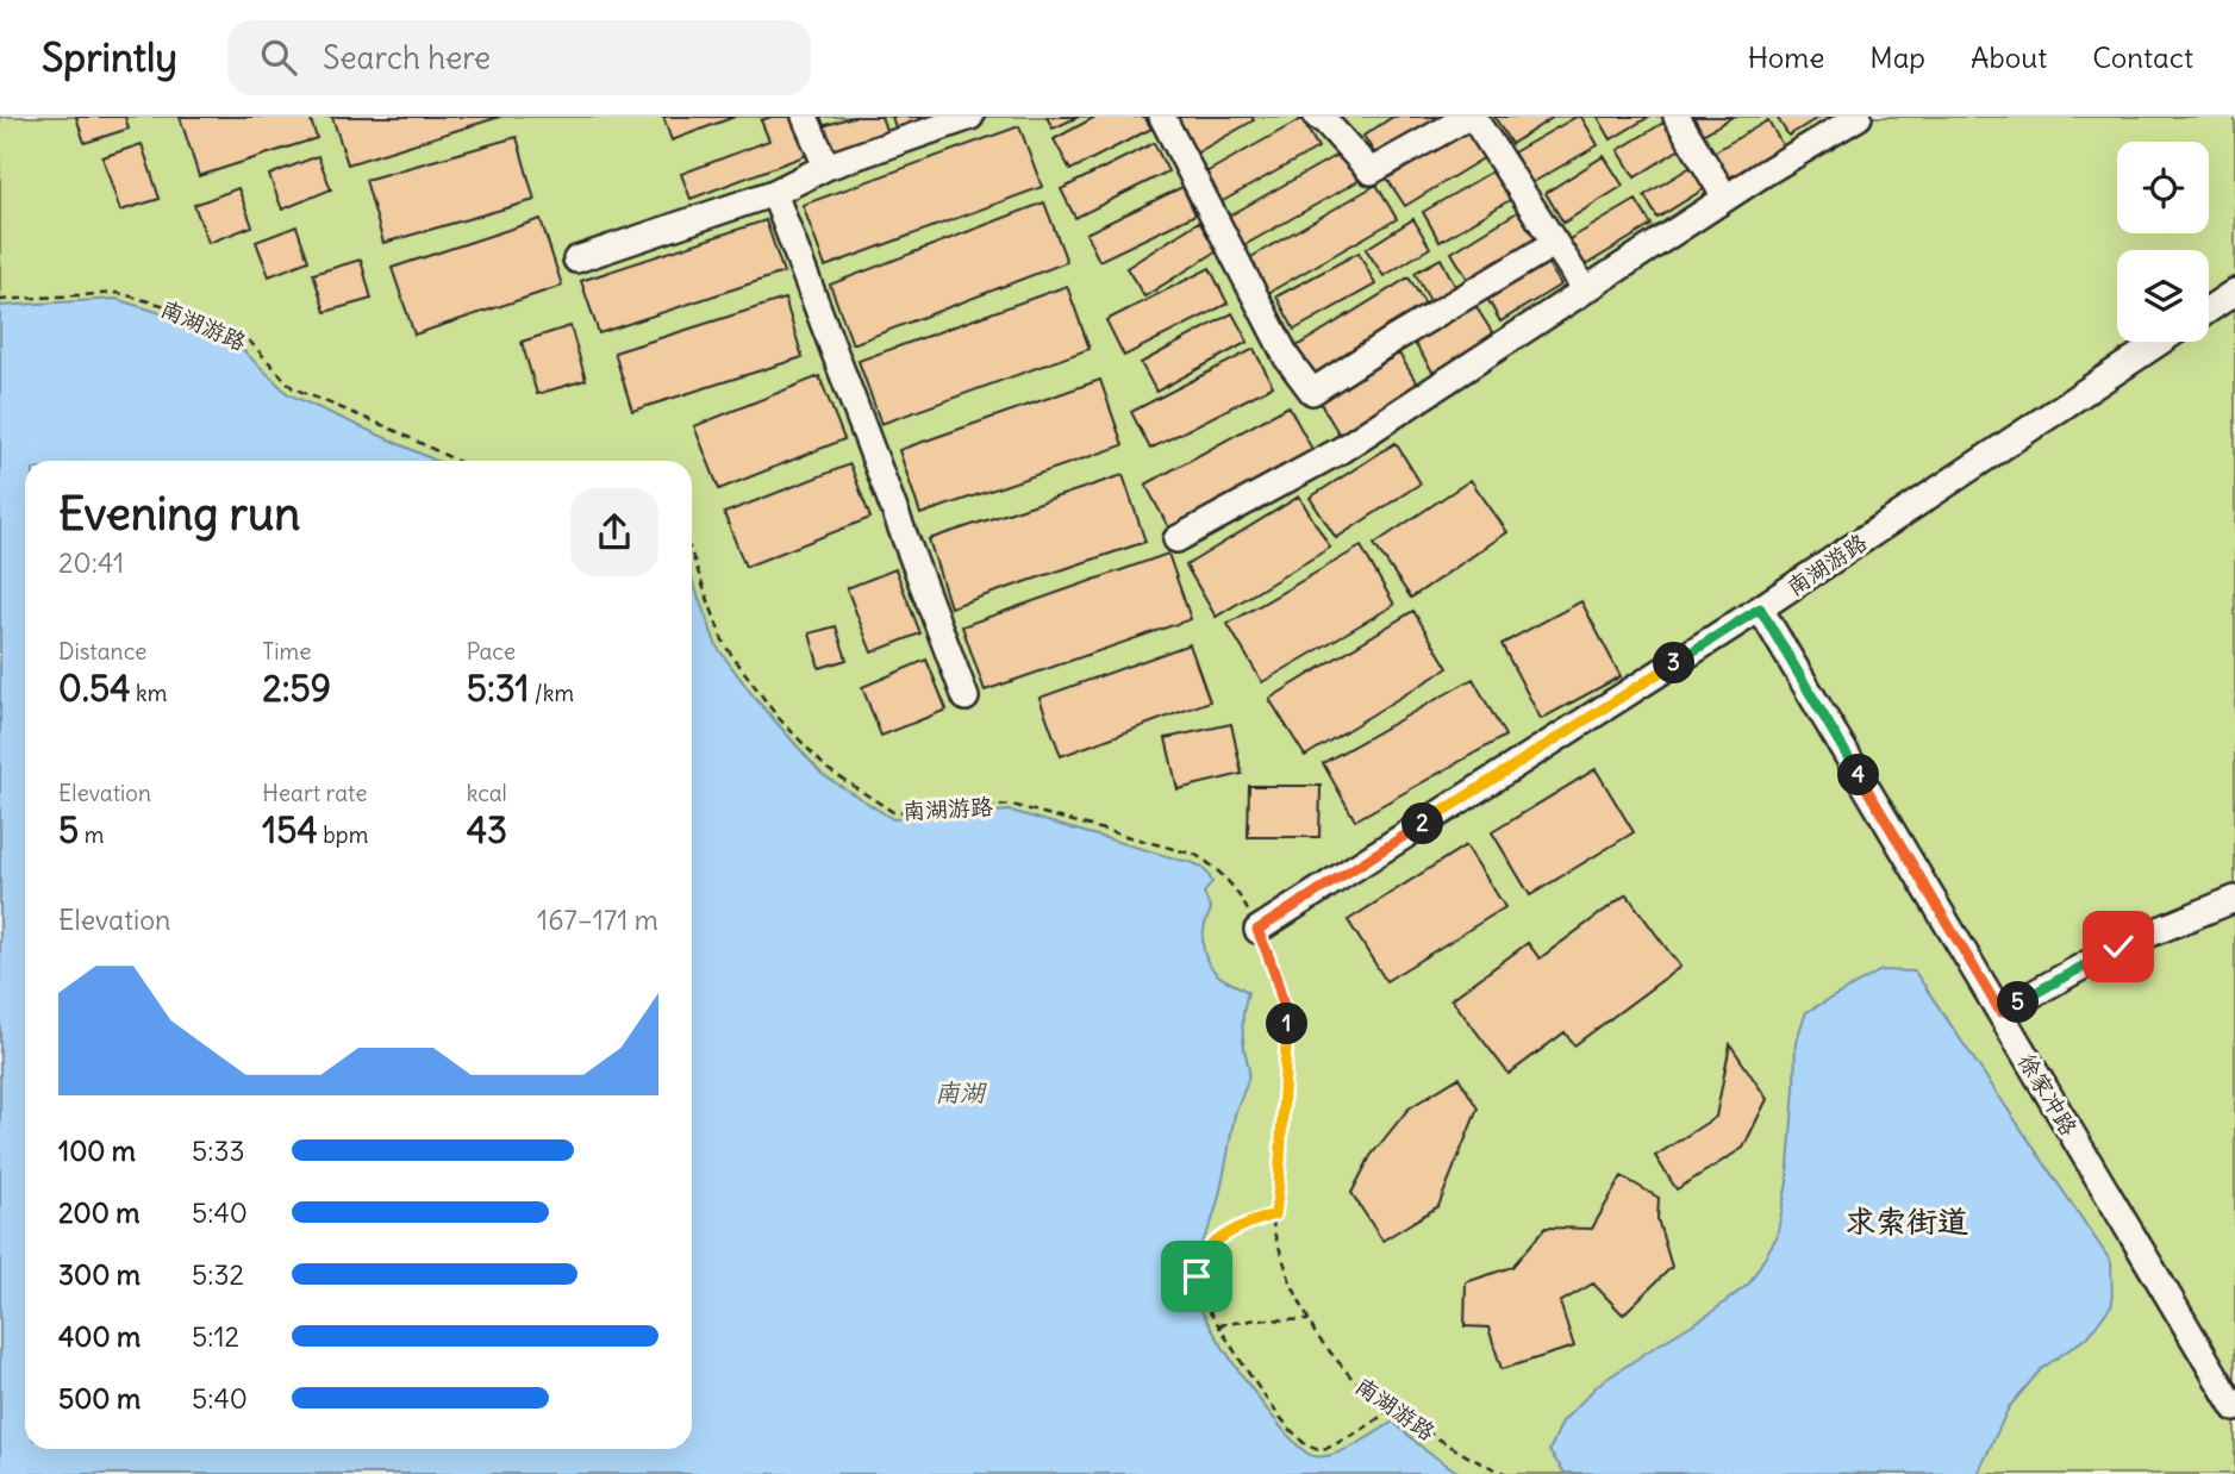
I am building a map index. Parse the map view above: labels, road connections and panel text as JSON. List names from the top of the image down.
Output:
{
  "streets": {
    "street": ["南湖游路", "徐家冲路"]
  },
  "crossings": [
    ["南湖游路", "徐家冲路"]
  ],
  "districts": ["求索街道"],
  "water": ["南湖"],
  "page": {
    "header": "Sprintly",
    "search": "Search here",
    "nav": [
      "Home",
      "Map",
      "About",
      "Contact"
    ],
    "heading": ["Evening run", "20:41"],
    "stats": [
      ["Distance", "0.54 km"],
      ["Time", "2:59"],
      ["Pace", "5:31 /km"],
      ["Elevation", "5 m"],
      ["Heart rate", "154 bpm"],
      ["kcal", "43"]
    ],
    "pins": [
      "3",
      "4",
      "2",
      "5",
      "1"
    ],
    "chart": ["Elevation", "167–171 m"],
    "list": [
      {
        "name": "100 m",
        "note": "5:33"
      },
      {
        "name": "200 m",
        "note": "5:40"
      },
      {
        "name": "300 m",
        "note": "5:32"
      },
      {
        "name": "400 m",
        "note": "5:12"
      },
      {
        "name": "500 m",
        "note": "5:40"
      }
    ]
  }
}
